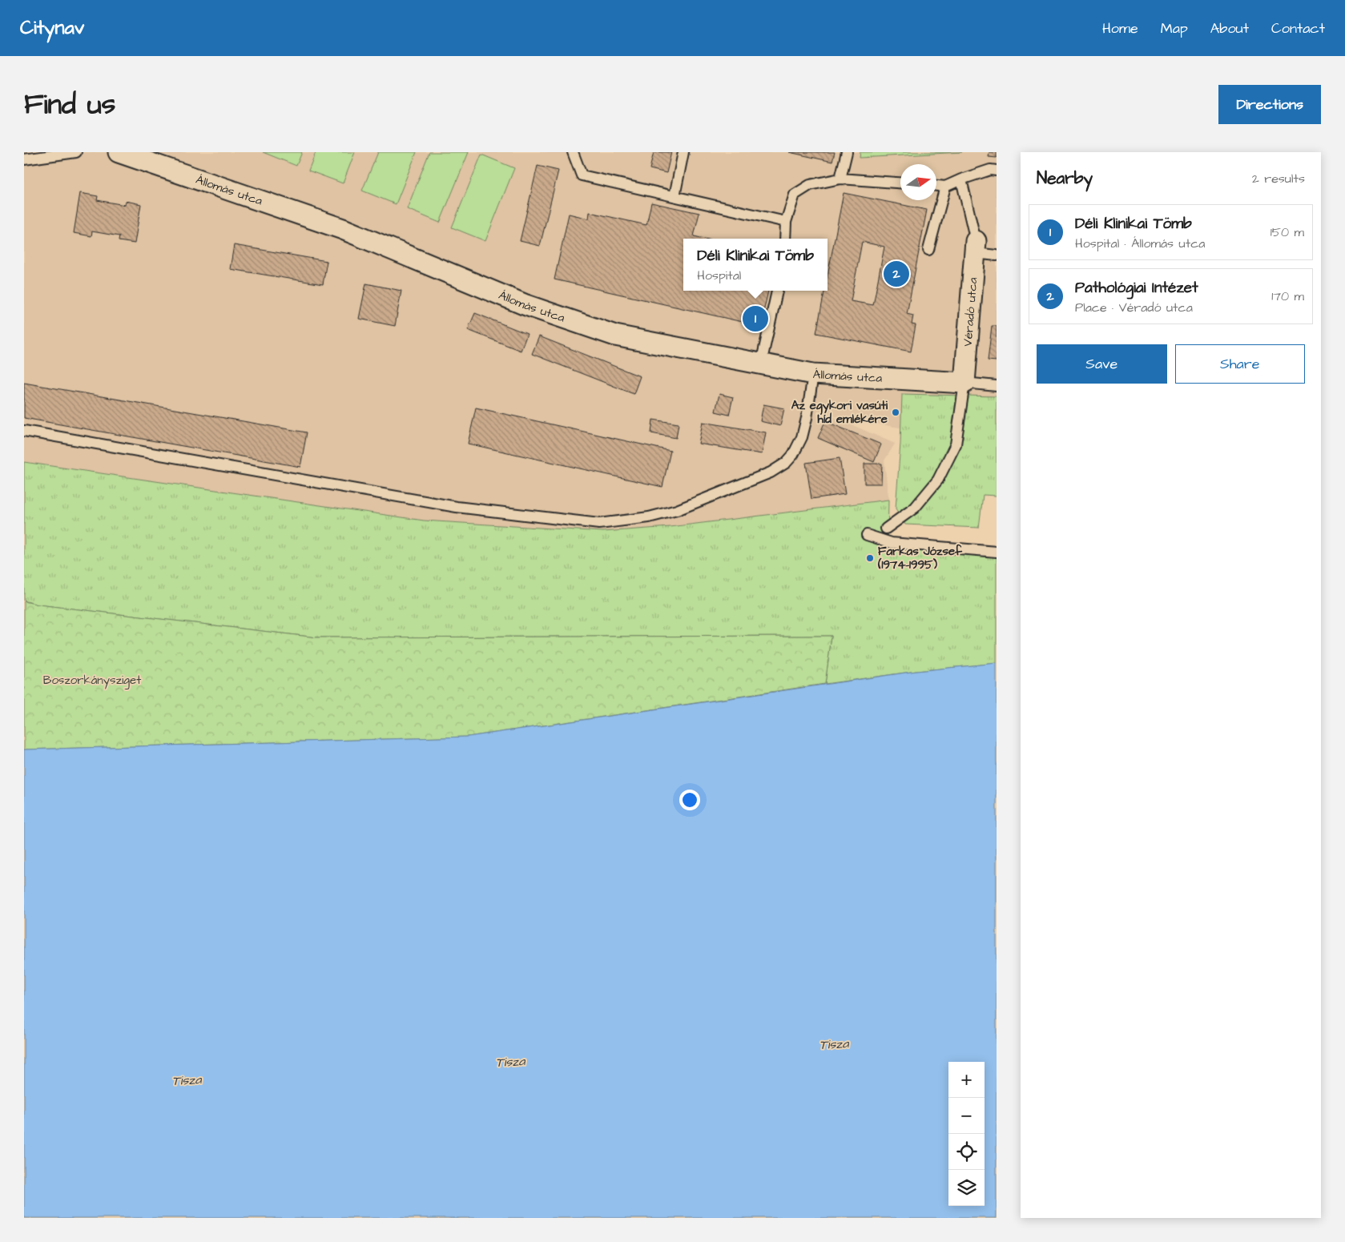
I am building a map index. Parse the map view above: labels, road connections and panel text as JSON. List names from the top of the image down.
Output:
{
  "streets": {
    "street": ["Állomás utca", "Véradó utca"]
  },
  "crossings": [
    ["Állomás utca", "Véradó utca"]
  ],
  "water": ["Tisza"],
  "parks": ["Boszorkánysziget"],
  "places": ["Az egykori vasúti híd emlékére", "Farkas József (1974-1995)"],
  "north": "right",
  "page": {
    "header": "Citynav",
    "nav": [
      "Home",
      "Map",
      "About",
      "Contact"
    ],
    "title": "Find us",
    "buttons": [
      "Directions",
      ["Save", "Share"]
    ],
    "heading": ["Nearby", "2 results"],
    "list": [
      {
        "mark": "1",
        "name": "Déli Klinikai Tömb",
        "note": "Hospital · Állomás utca",
        "value": "150 m"
      },
      {
        "mark": "2",
        "name": "Pathológiai Intézet",
        "note": "Place · Véradó utca",
        "value": "170 m"
      }
    ],
    "popup": ["Déli Klinikai Tömb", "Hospital"],
    "pins": ["2", "1"],
    "map_buttons": ["+", "−"]
  }
}
